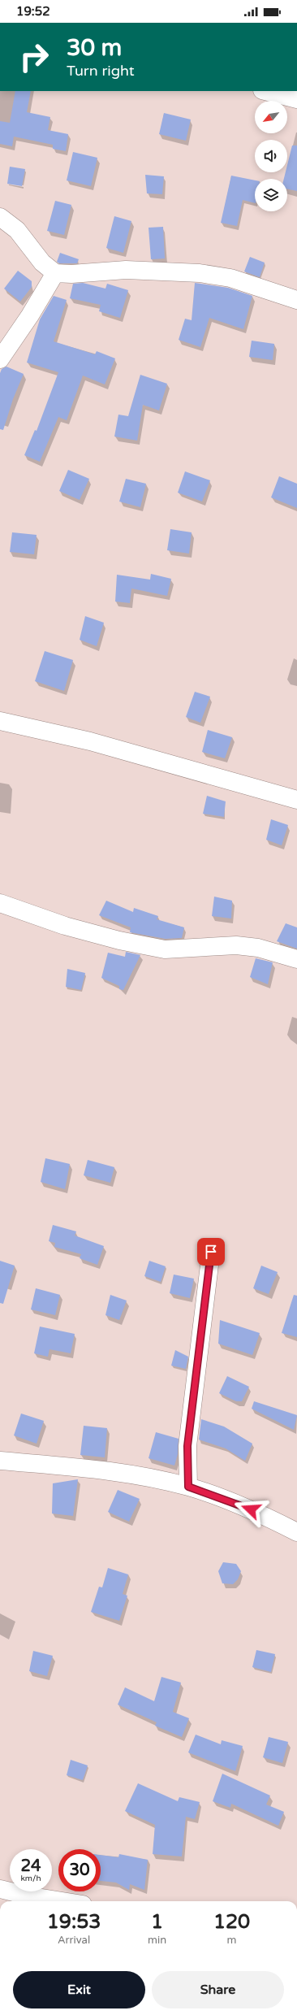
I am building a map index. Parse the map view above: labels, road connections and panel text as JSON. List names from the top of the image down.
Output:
{
  "north": "bottom left",
  "page": {
    "status": "19:52",
    "turn": ["30 m", "Turn right"],
    "speed": "24 km/h",
    "limit": "30",
    "eta": [
      "19:53",
      "Arrival",
      "1",
      "min",
      "120",
      "m"
    ],
    "buttons": ["Exit", "Share"]
  }
}
